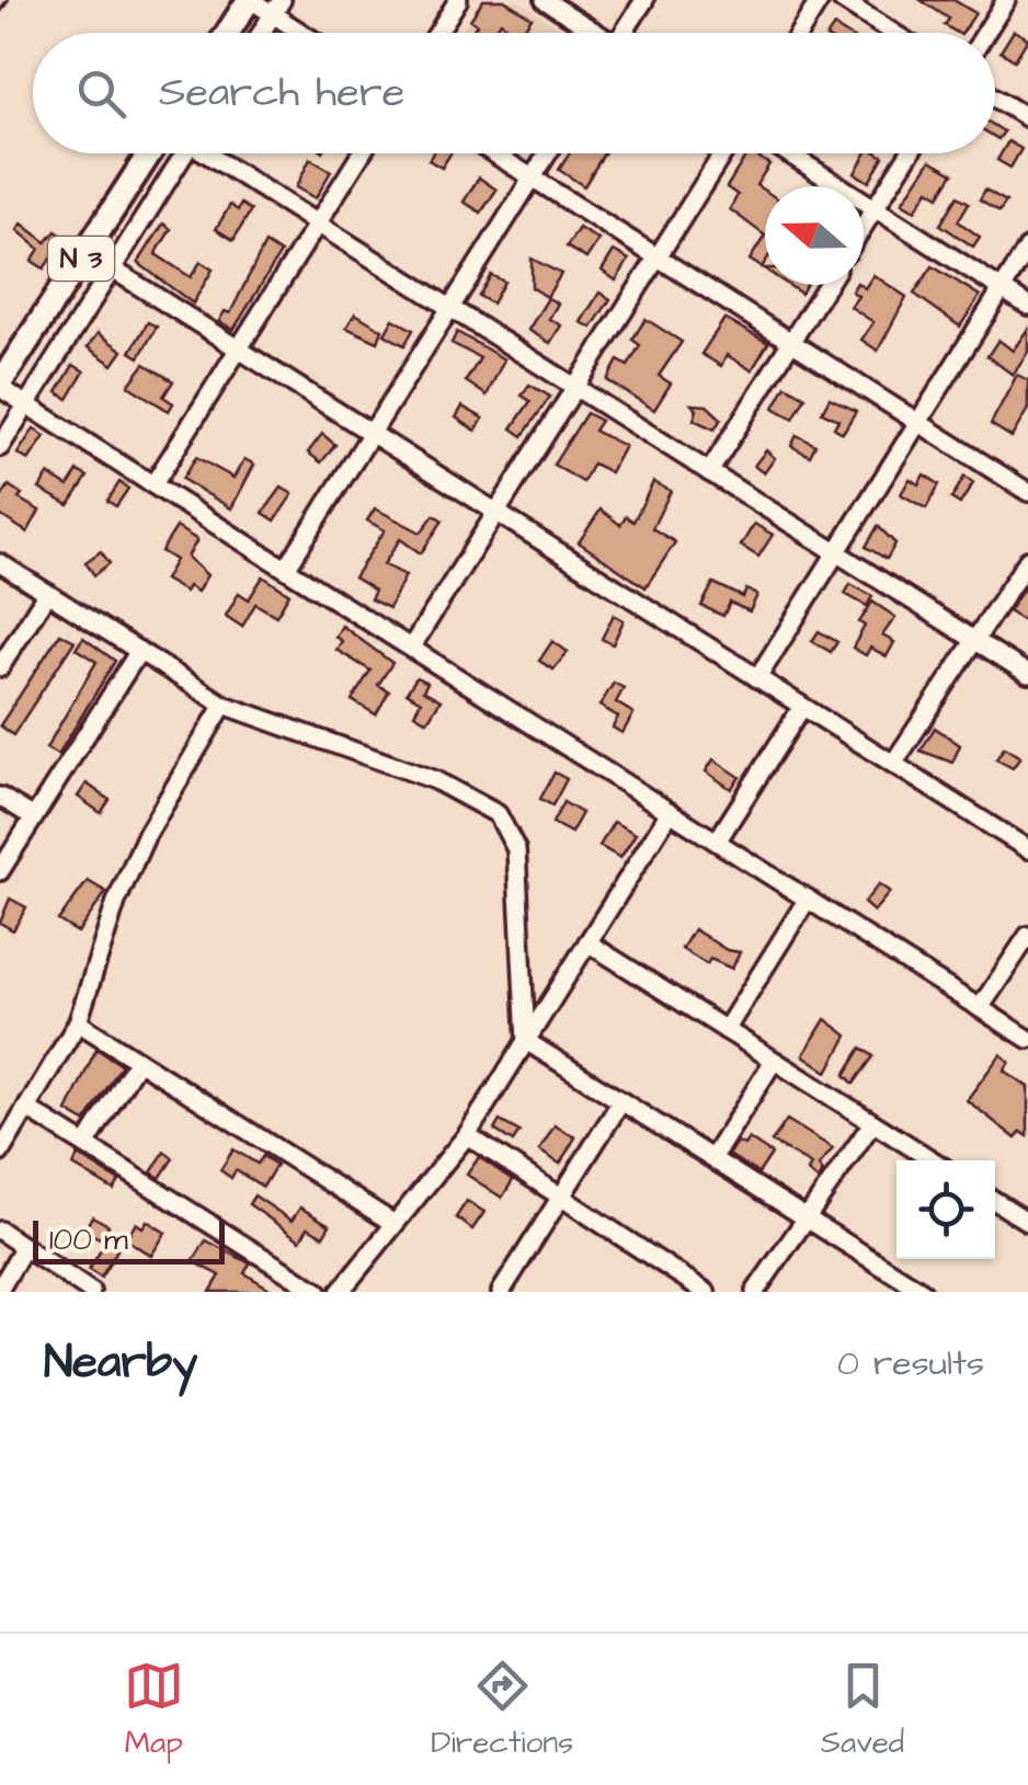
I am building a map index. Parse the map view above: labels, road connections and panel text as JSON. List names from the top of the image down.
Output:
{
  "streets": {
    "main road": ["N 3"]
  },
  "scale_bar": "100 m",
  "north": "left",
  "page": {
    "search": "Search here",
    "scale": "100 m",
    "heading": ["Nearby", "0 results"],
    "nav": ["Map", "Directions", "Saved"]
  }
}
